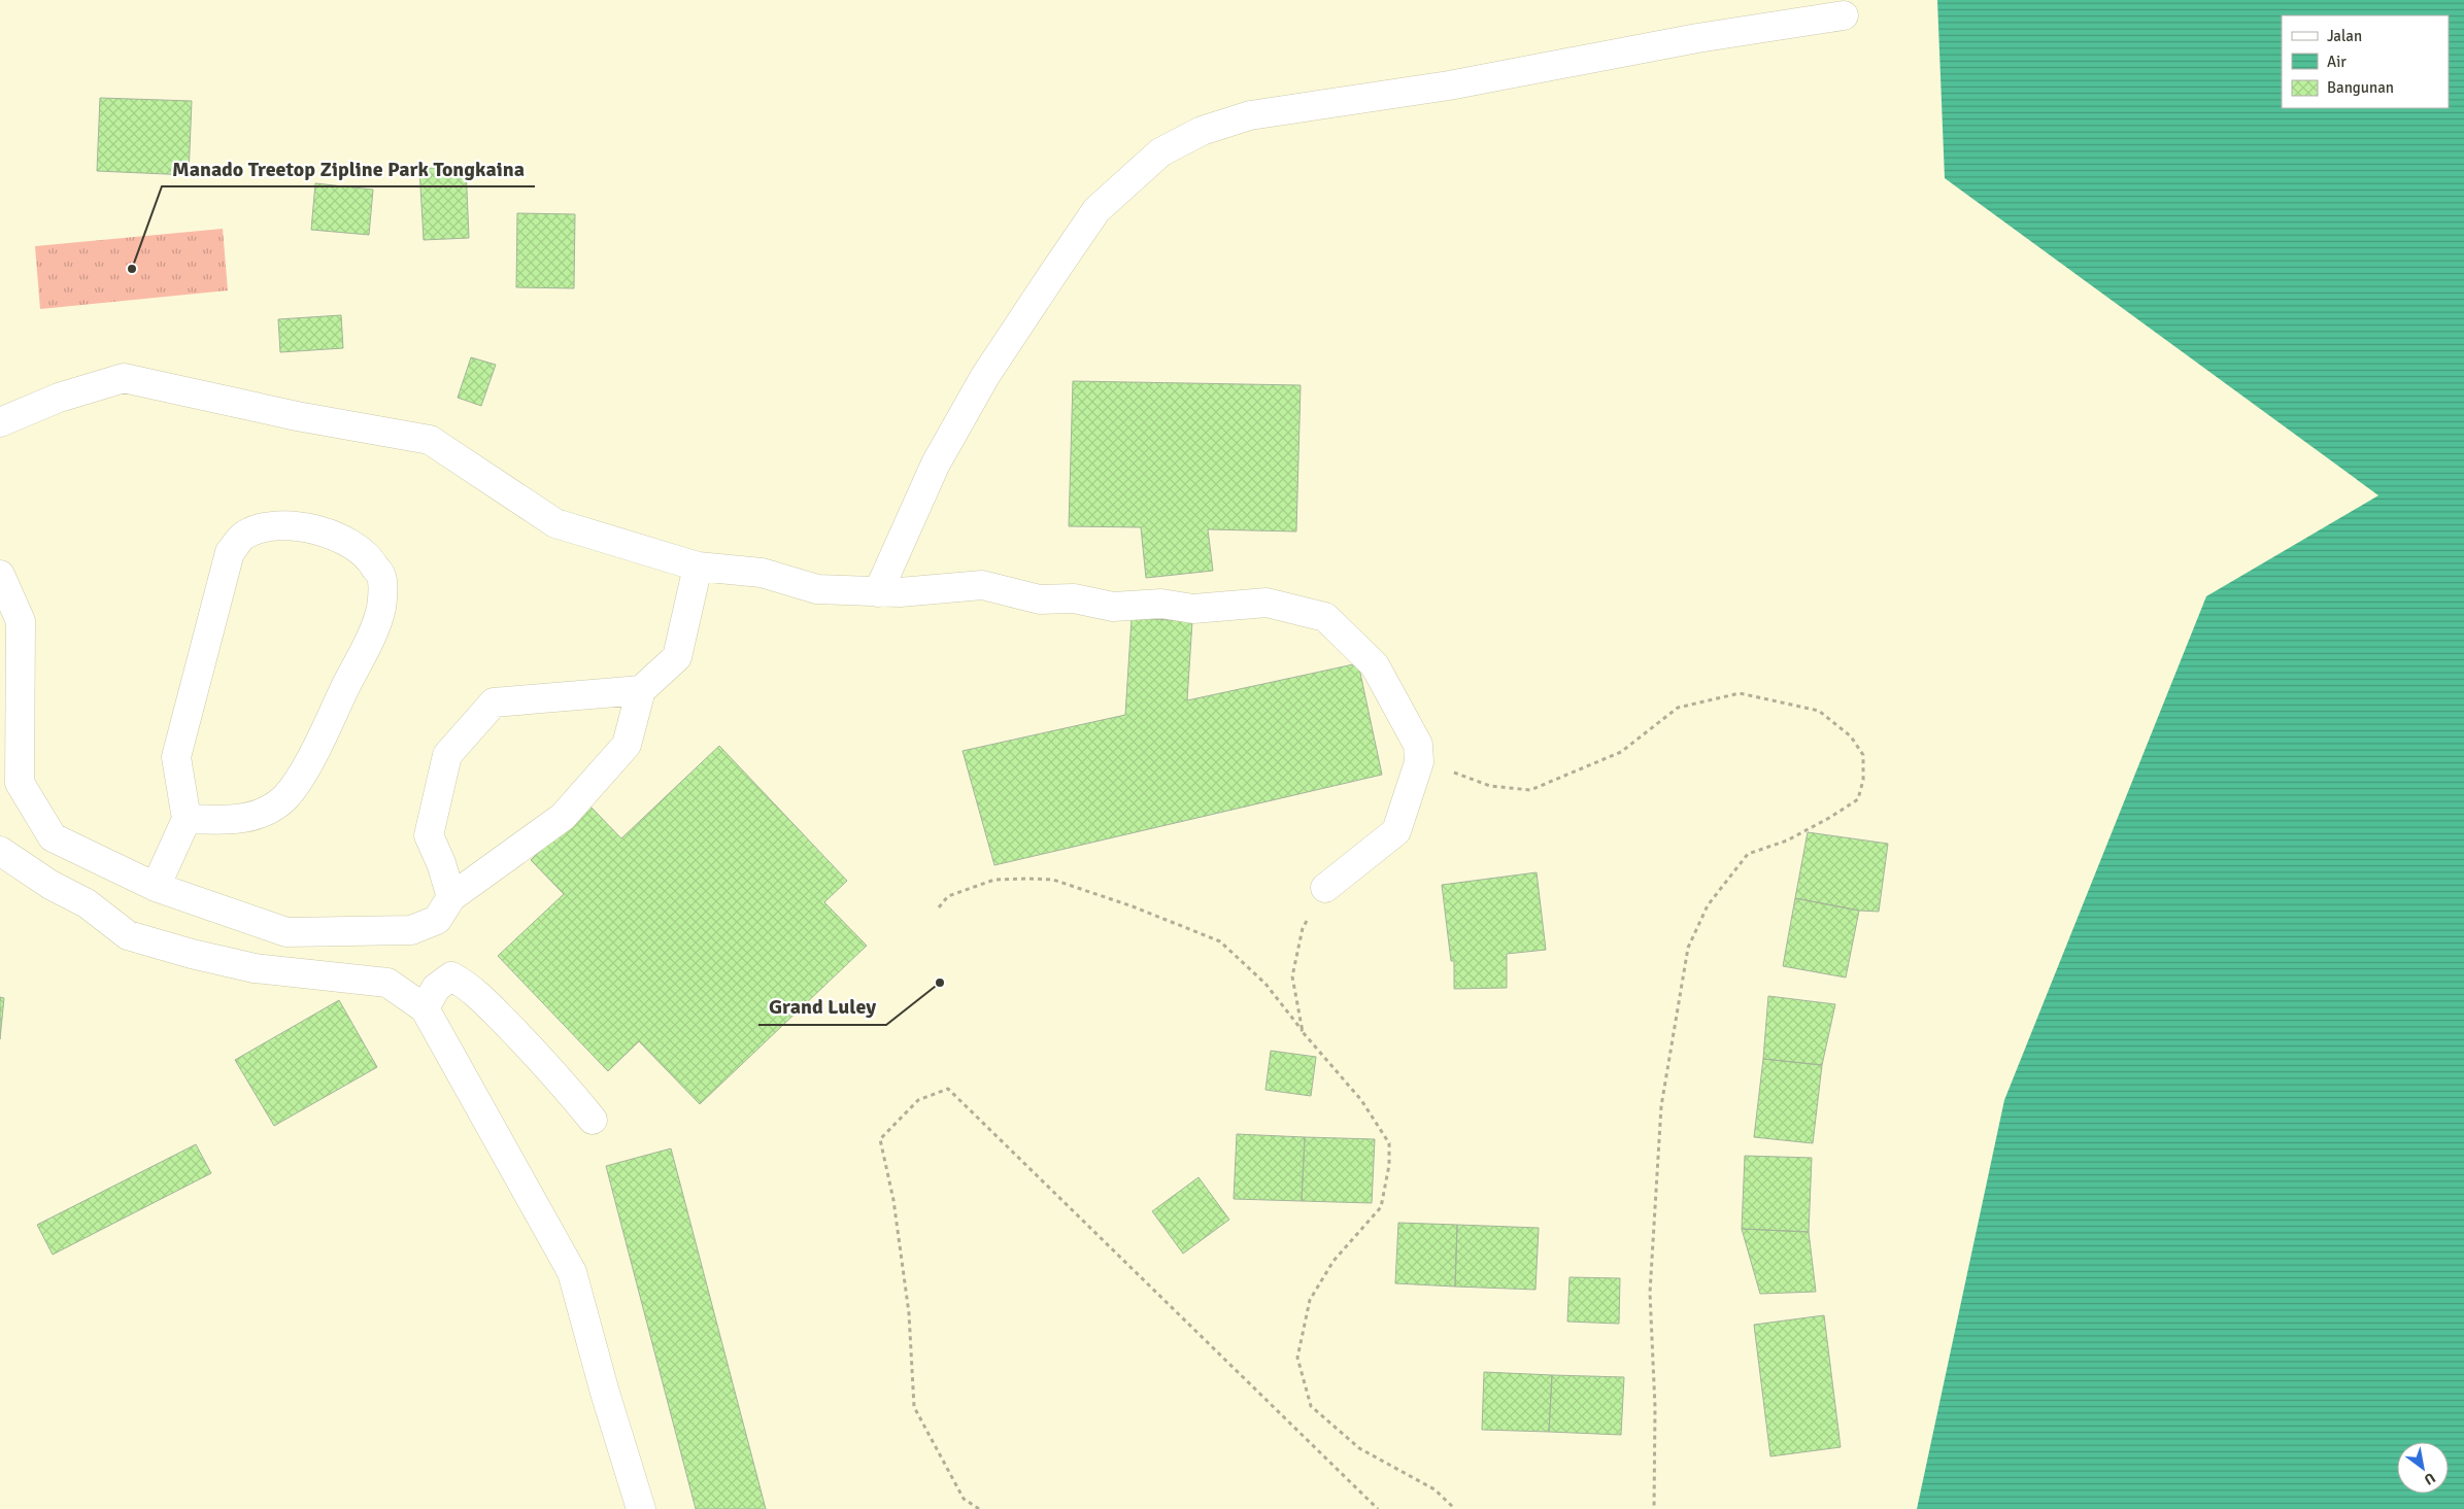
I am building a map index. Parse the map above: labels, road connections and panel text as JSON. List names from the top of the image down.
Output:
{
  "places": ["Manado Treetop Zipline Park Tongkaina", "Grand Luley"],
  "legend": ["Jalan", "Air", "Bangunan"],
  "north": "bottom right"
}
